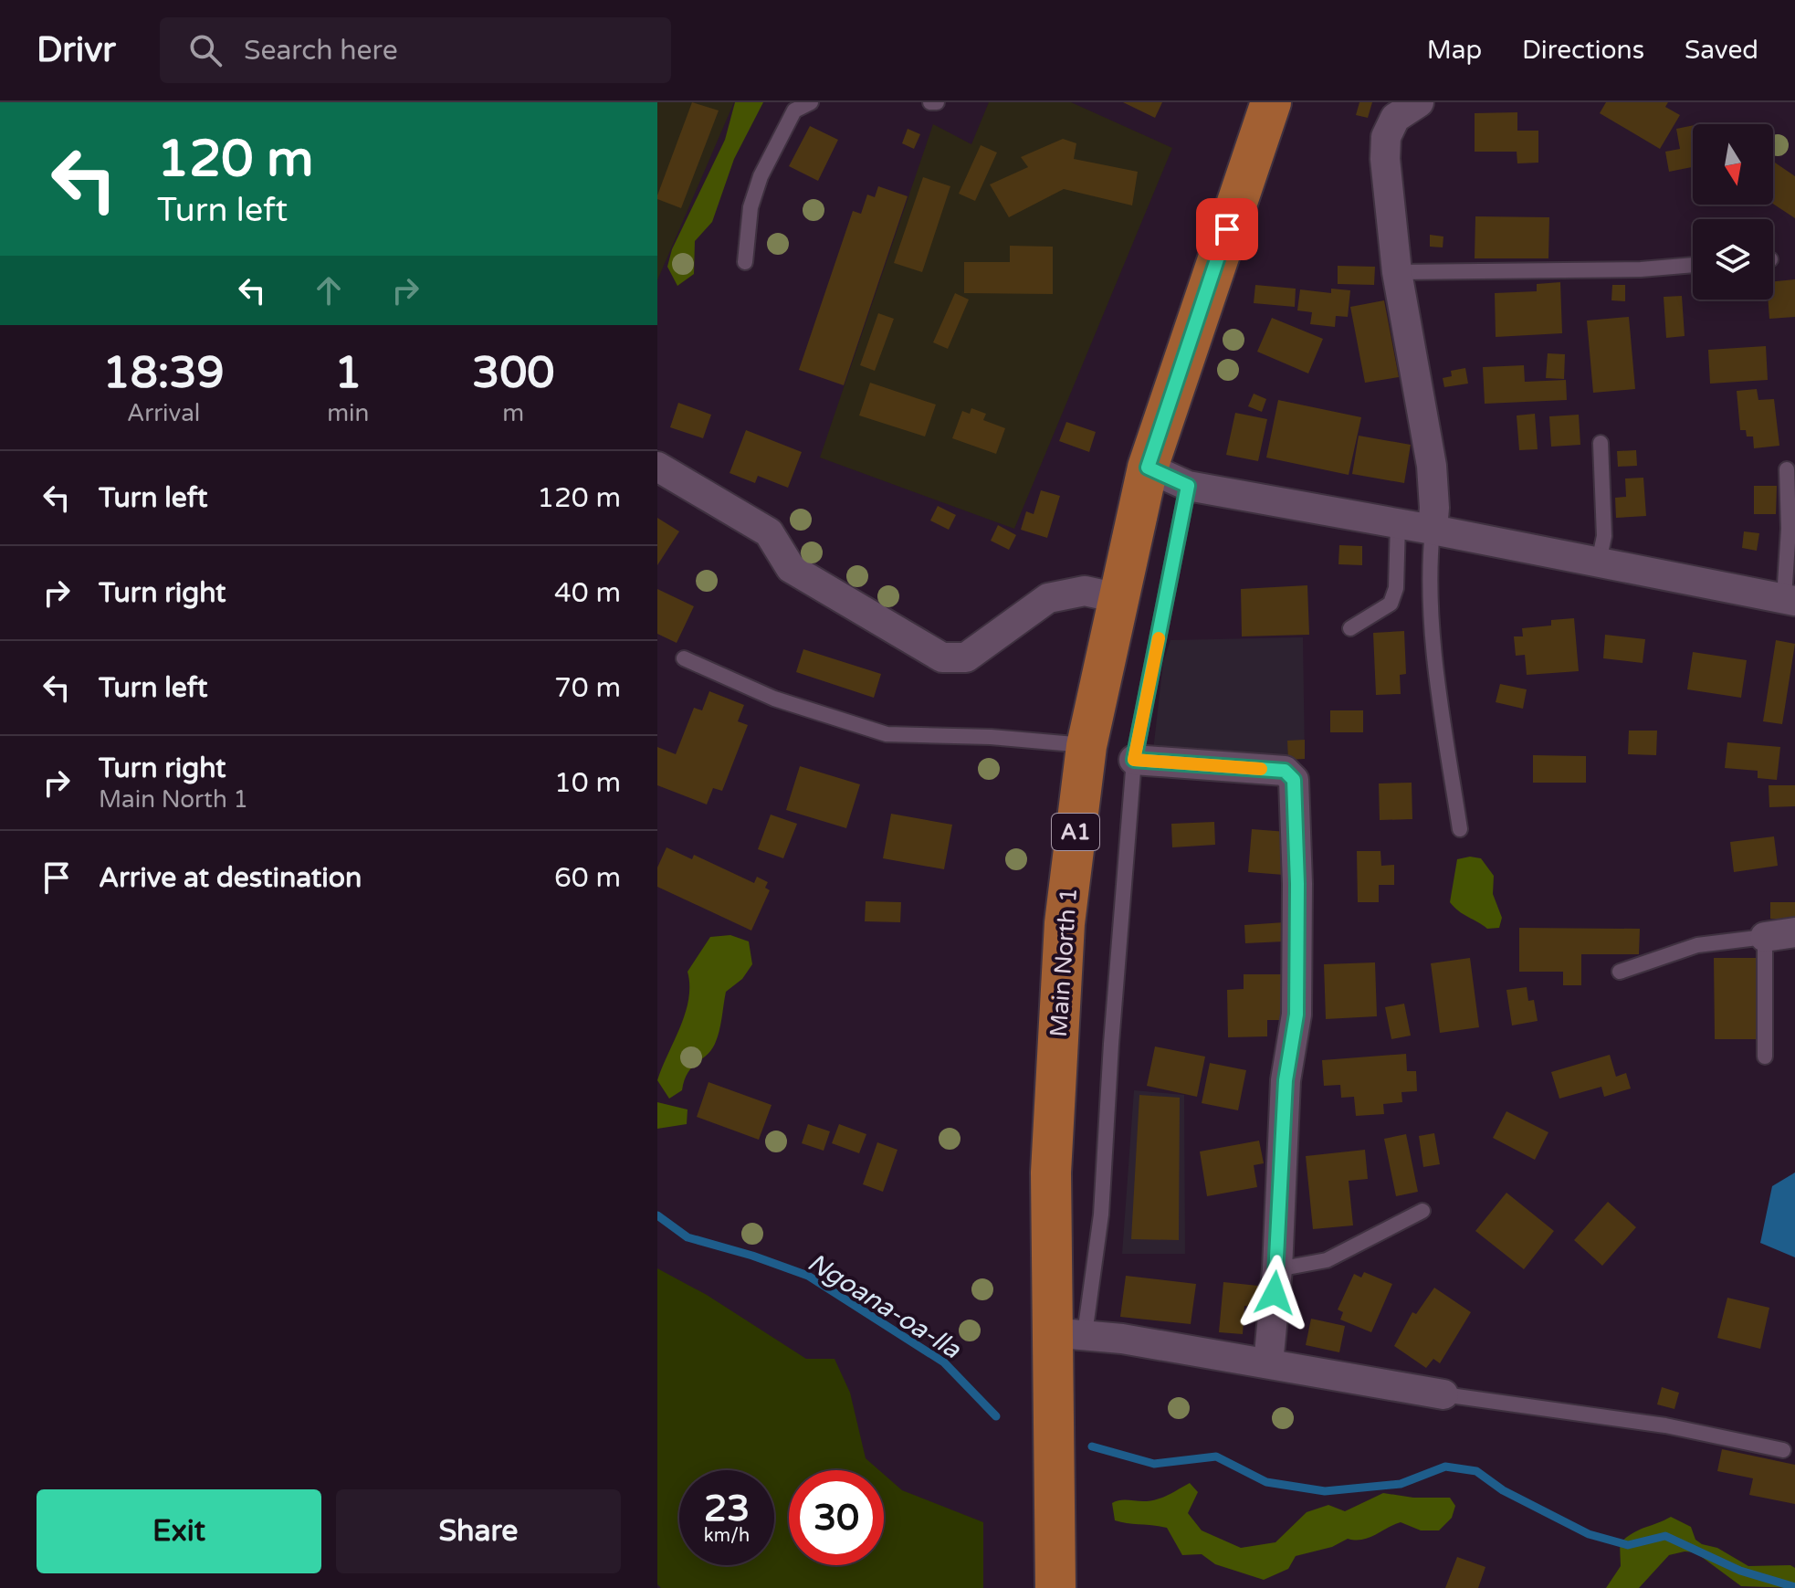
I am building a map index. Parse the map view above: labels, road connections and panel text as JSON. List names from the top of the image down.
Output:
{
  "streets": {
    "main road": ["A1", "Main North 1"]
  },
  "water": ["Ngoana-oa-lla"],
  "north": "bottom",
  "page": {
    "header": "Drivr",
    "search": "Search here",
    "nav": ["Map", "Directions", "Saved"],
    "turn": ["120 m", "Turn left"],
    "eta": [
      "18:39",
      "Arrival",
      "1",
      "min",
      "300",
      "m"
    ],
    "list": [
      {
        "name": "Turn left",
        "value": "120 m"
      },
      {
        "name": "Turn right",
        "value": "40 m"
      },
      {
        "name": "Turn left",
        "value": "70 m"
      },
      {
        "name": "Turn right",
        "note": "Main North 1",
        "value": "10 m"
      },
      {
        "name": "Arrive at destination",
        "value": "60 m"
      }
    ],
    "speed": "23 km/h",
    "limit": "30",
    "buttons": ["Exit", "Share"]
  }
}
